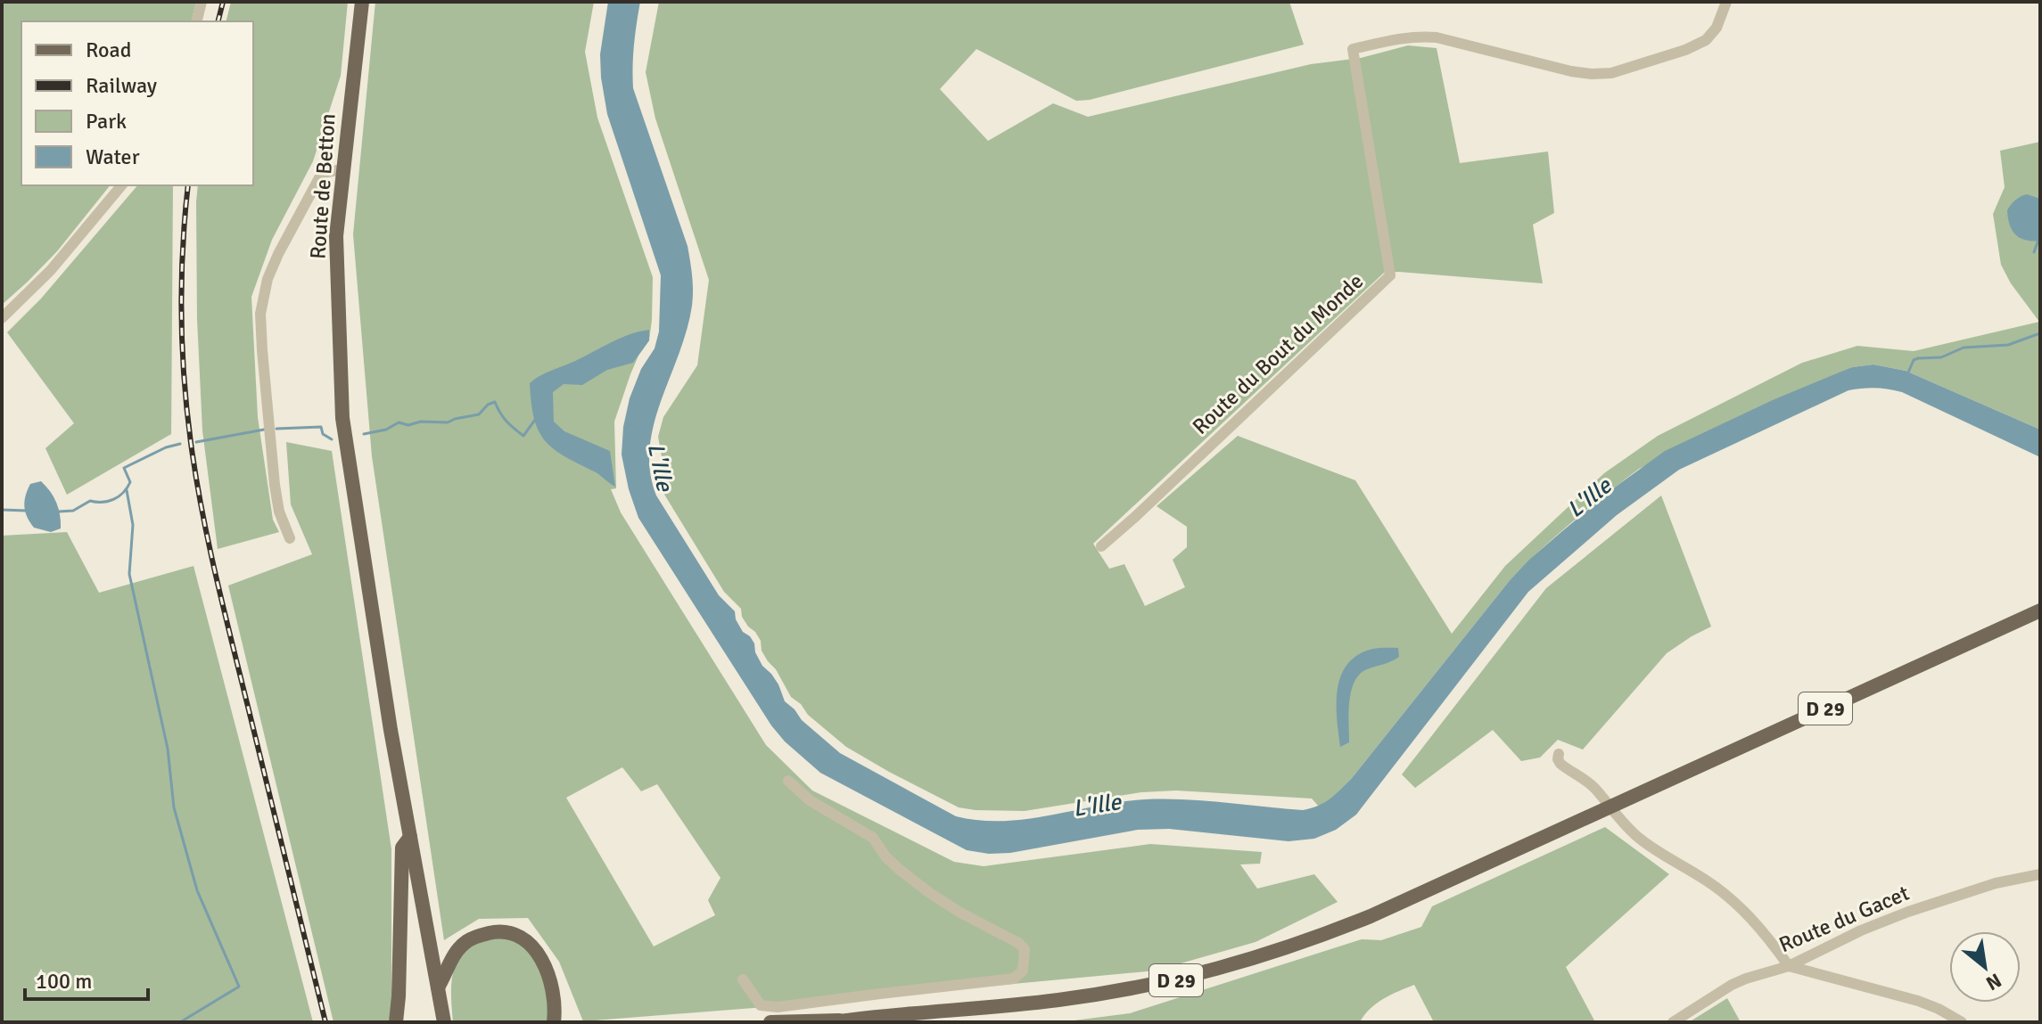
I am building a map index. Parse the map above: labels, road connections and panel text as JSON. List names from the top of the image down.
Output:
{
  "streets": {
    "main road": ["Route de Betton", "D 29"],
    "street": ["Route du Bout du Monde", "Route du Gacet"]
  },
  "water": ["L'Ille"],
  "legend": [
    "Road",
    "Railway",
    "Park",
    "Water"
  ],
  "scale_bar": "100 m",
  "north": "bottom right"
}
